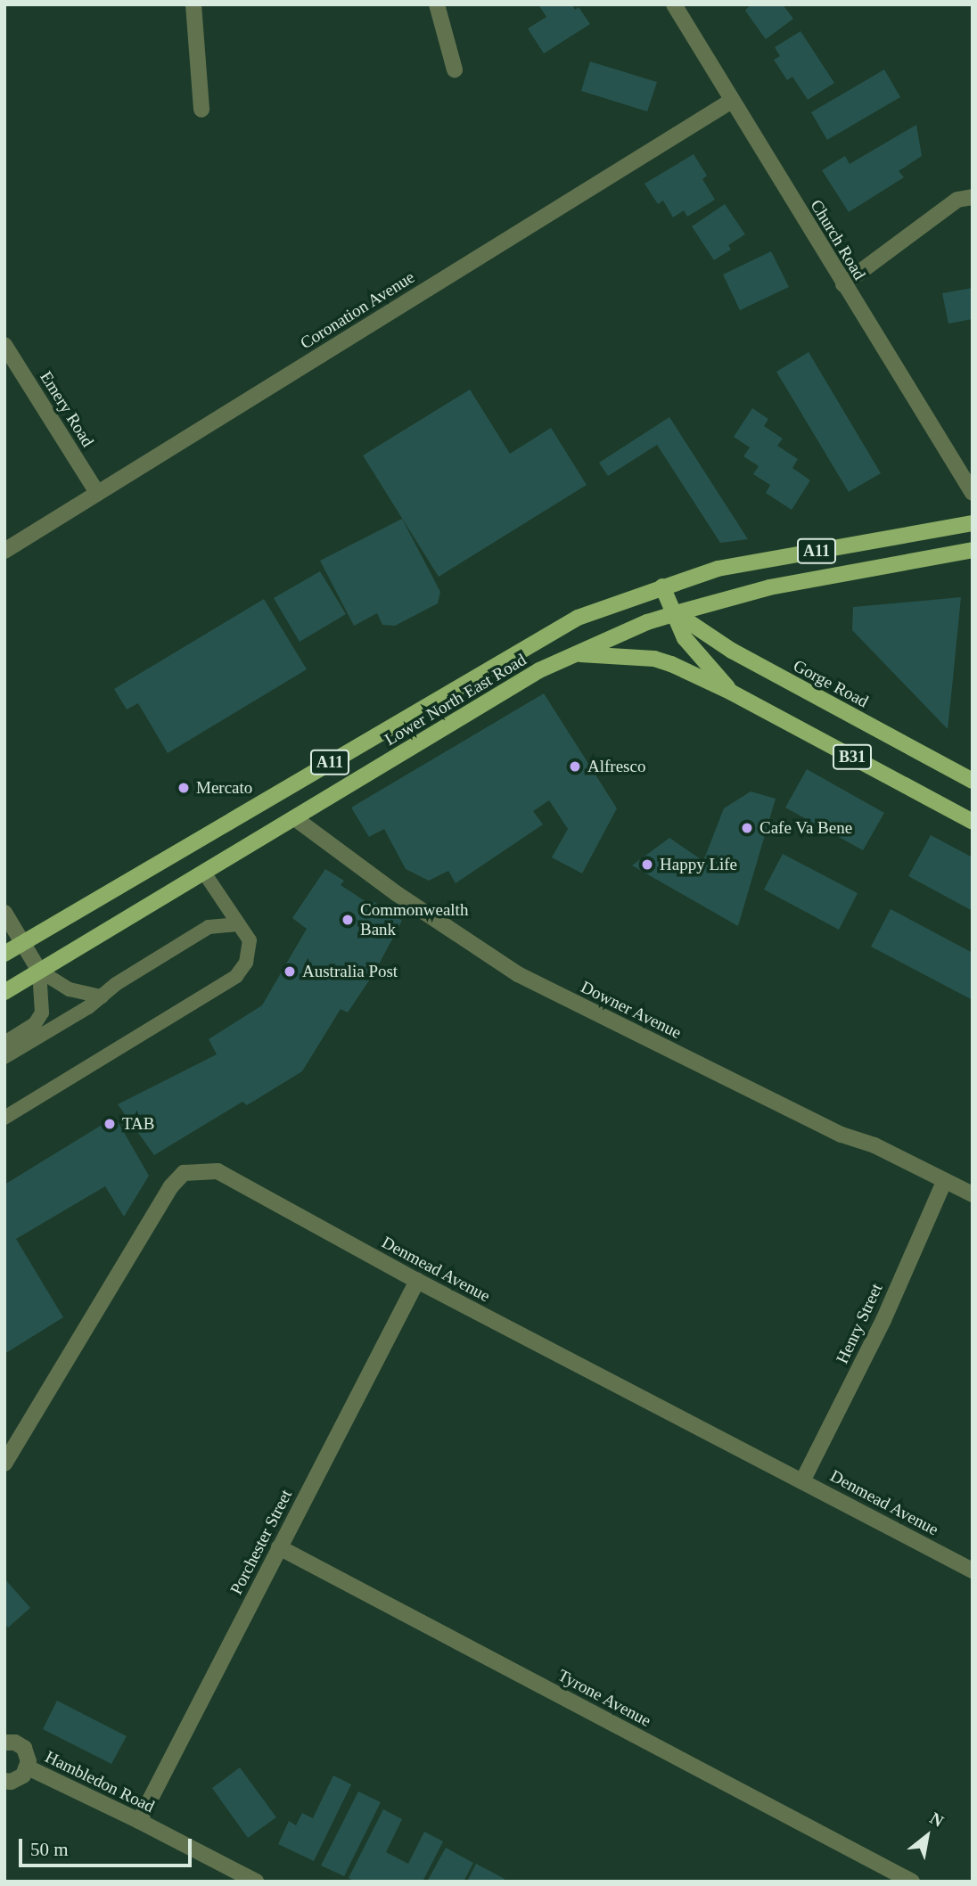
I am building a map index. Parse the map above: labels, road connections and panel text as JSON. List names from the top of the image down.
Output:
{
  "streets": {
    "main road": [
      "A11",
      "Gorge Road",
      "Lower North East Road",
      "B31"
    ],
    "street": [
      "Church Road",
      "Coronation Avenue",
      "Emery Road",
      "Downer Avenue",
      "Denmead Avenue",
      "Henry Street",
      "Porchester Street",
      "Tyrone Avenue",
      "Hambledon Road"
    ]
  },
  "crossings": [
    ["Church Road", "Coronation Avenue"],
    ["Coronation Avenue", "Emery Road"],
    ["Gorge Road", "Lower North East Road"],
    ["Lower North East Road", "Downer Avenue"],
    ["Downer Avenue", "Henry Street"],
    ["Denmead Avenue", "Henry Street"],
    ["Denmead Avenue", "Porchester Street"],
    ["Porchester Street", "Tyrone Avenue"],
    ["Porchester Street", "Hambledon Road"]
  ],
  "places": [
    "Alfresco",
    "Mercato",
    "Cafe Va Bene",
    "Happy Life",
    "Commonwealth Bank",
    "Australia Post",
    "TAB"
  ],
  "scale_bar": "50 m",
  "north": "top right"
}
